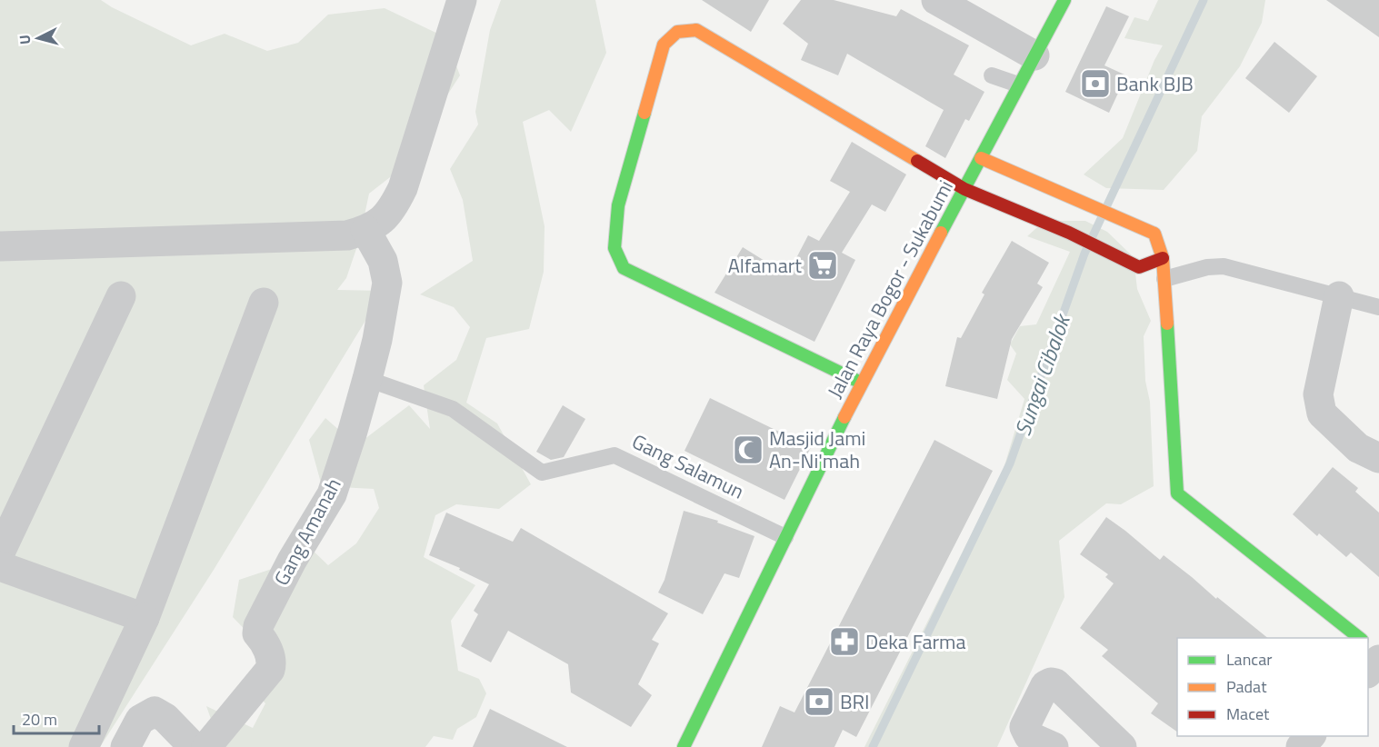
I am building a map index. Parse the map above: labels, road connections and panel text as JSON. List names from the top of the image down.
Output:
{
  "streets": {
    "main road": ["Jalan Raya Bogor - Sukabumi"],
    "street": ["Gang Amanah"],
    "lane": ["Gang Salamun"]
  },
  "crossings": [
    ["Jalan Raya Bogor - Sukabumi", "Gang Salamun"],
    ["Gang Salamun", "Gang Amanah"]
  ],
  "water": ["Sungai Cibalok"],
  "places": {
    "bank": ["Bank BJB", "BRI"],
    "supermarket": ["Alfamart"],
    "mosque": ["Masjid Jami An-Ni'mah"],
    "pharmacy": ["Deka Farma"]
  },
  "legend": ["Lancar", "Padat", "Macet"],
  "scale_bar": "20 m",
  "north": "left"
}
